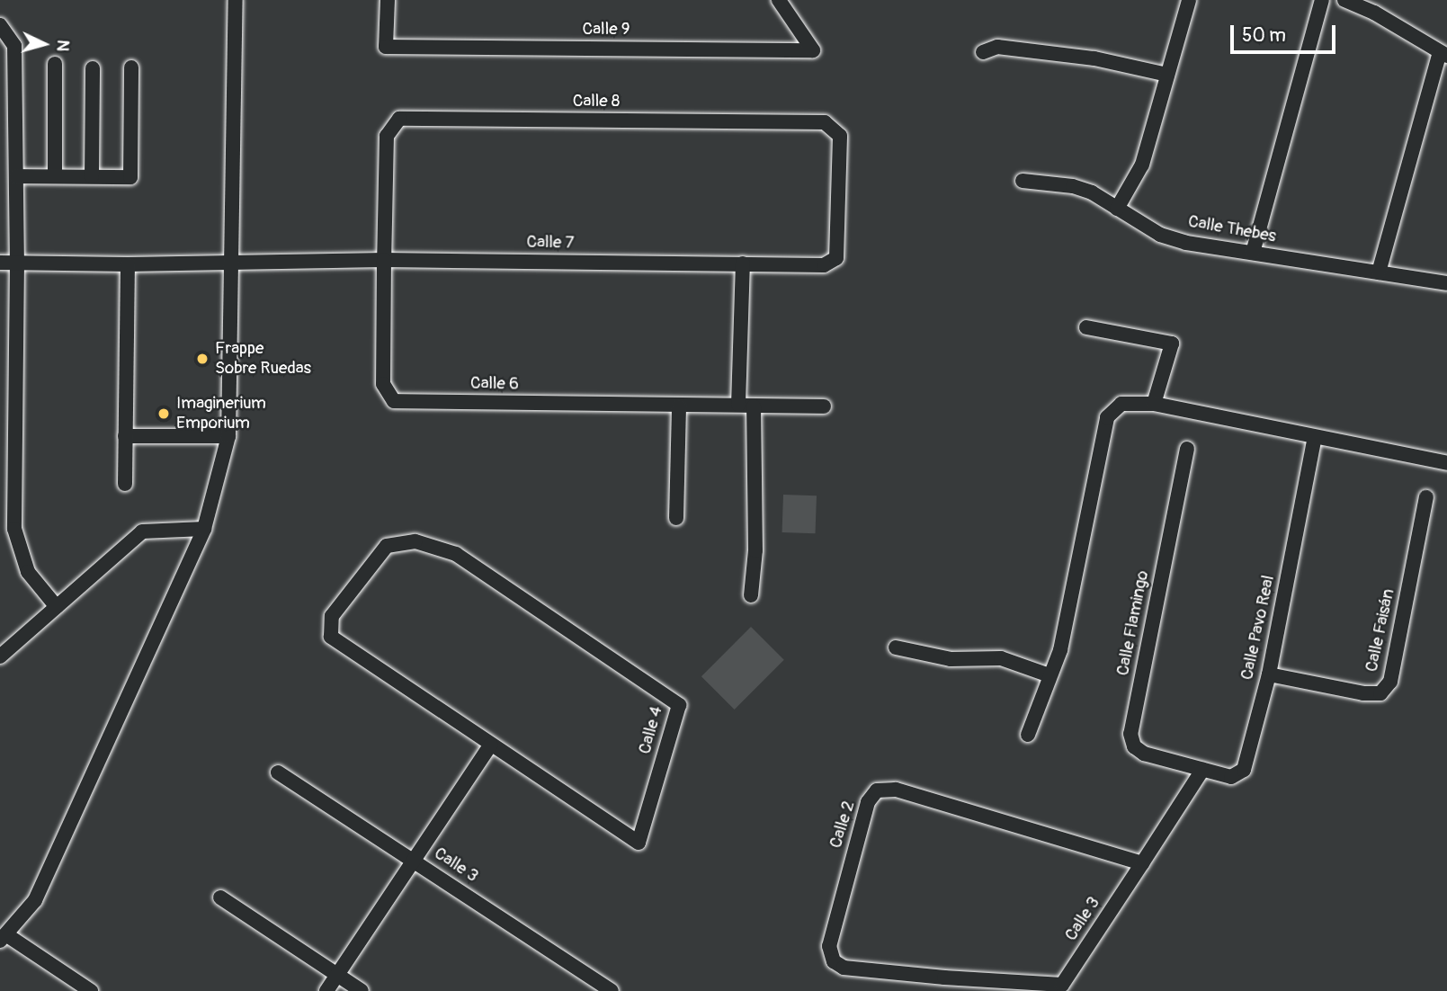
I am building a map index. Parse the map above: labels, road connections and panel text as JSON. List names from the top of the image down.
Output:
{
  "streets": {
    "street": [
      "Calle 9",
      "Calle 8",
      "Calle Thebes",
      "Calle 7",
      "Calle 6",
      "Calle Flamingo",
      "Calle Pavo Real",
      "Calle Faisán",
      "Calle 4",
      "Calle 2",
      "Calle 3"
    ]
  },
  "crossings": [
    ["Calle 8", "Calle 7"],
    ["Calle 8", "Calle 6"],
    ["Calle 7", "Calle 6"],
    ["Calle Flamingo", "Calle Pavo Real"],
    ["Calle Flamingo", "Calle 3"],
    ["Calle Pavo Real", "Calle Faisán"],
    ["Calle Pavo Real", "Calle 3"],
    ["Calle 2", "Calle 3"]
  ],
  "places": ["Frappe Sobre Ruedas", "Imaginerium Emporium"],
  "scale_bar": "50 m",
  "north": "right"
}
